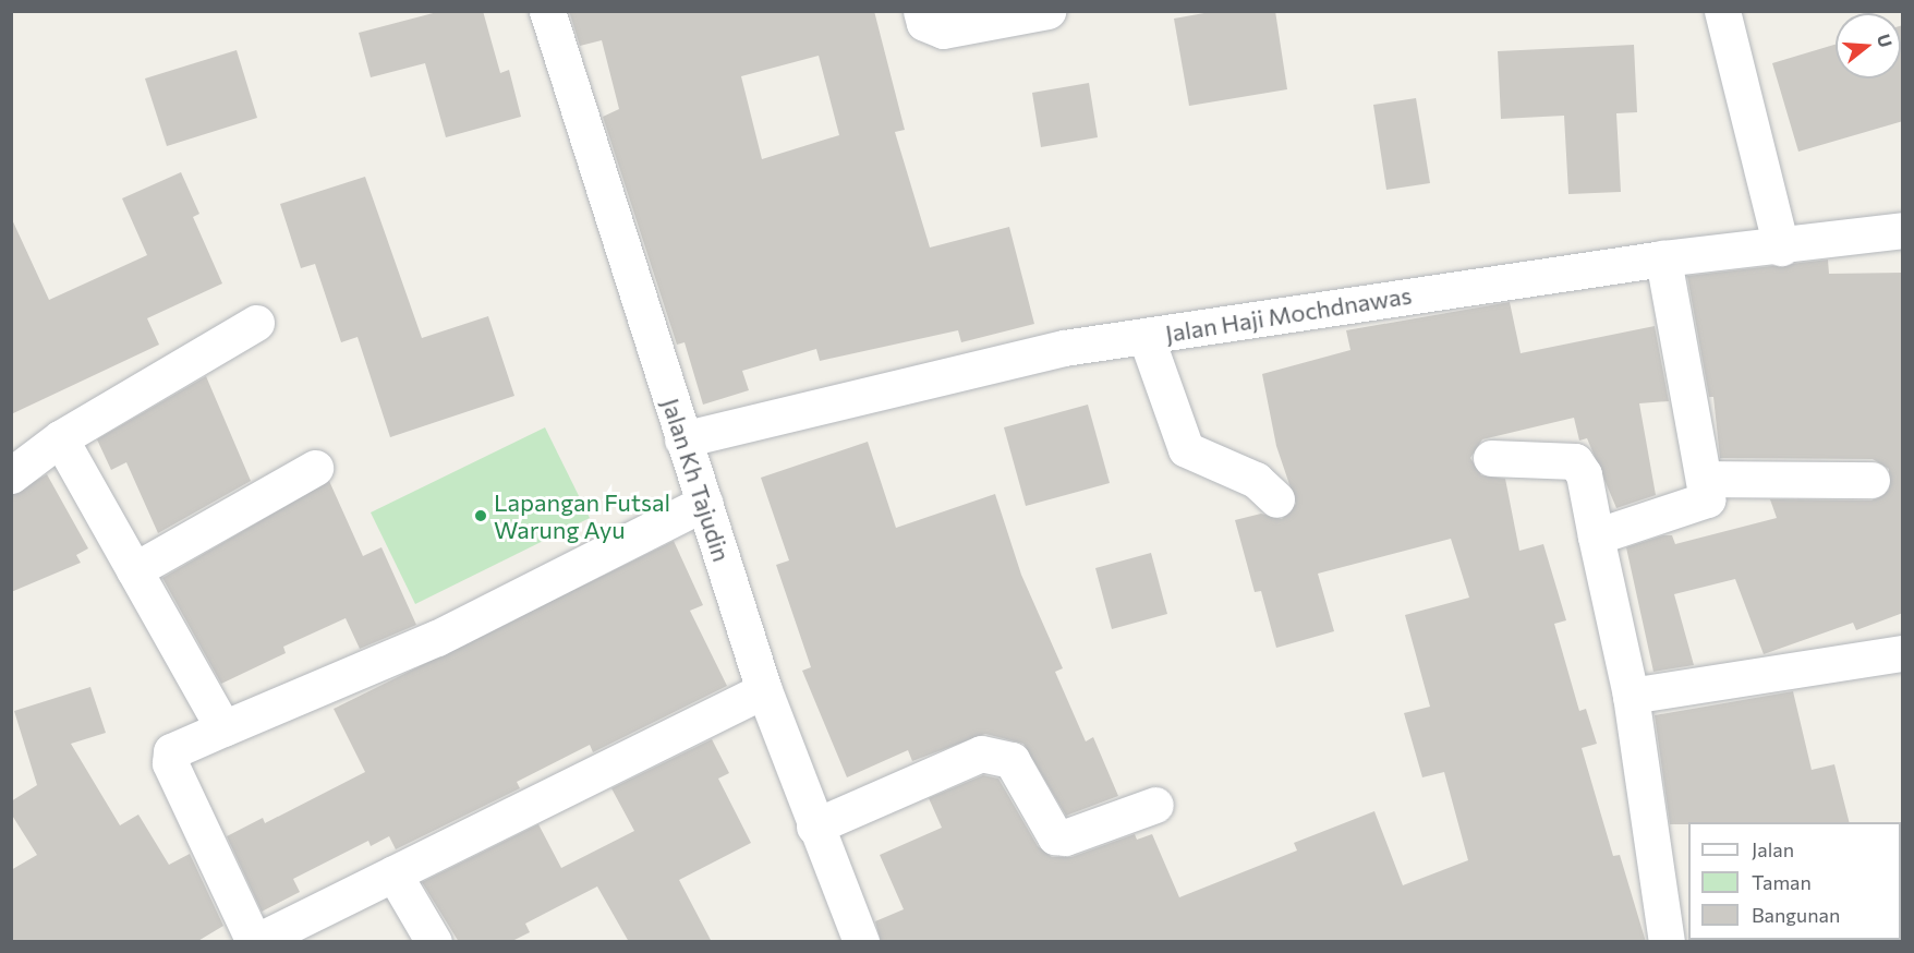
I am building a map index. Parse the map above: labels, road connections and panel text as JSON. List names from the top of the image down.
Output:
{
  "streets": {
    "street": ["Jalan Haji Mochdnawas", "Jalan Kh Tajudin"]
  },
  "crossings": [
    ["Jalan Haji Mochdnawas", "Jalan Kh Tajudin"]
  ],
  "places": ["Lapangan Futsal Warung Ayu"],
  "legend": ["Jalan", "Taman", "Bangunan"],
  "north": "right"
}
